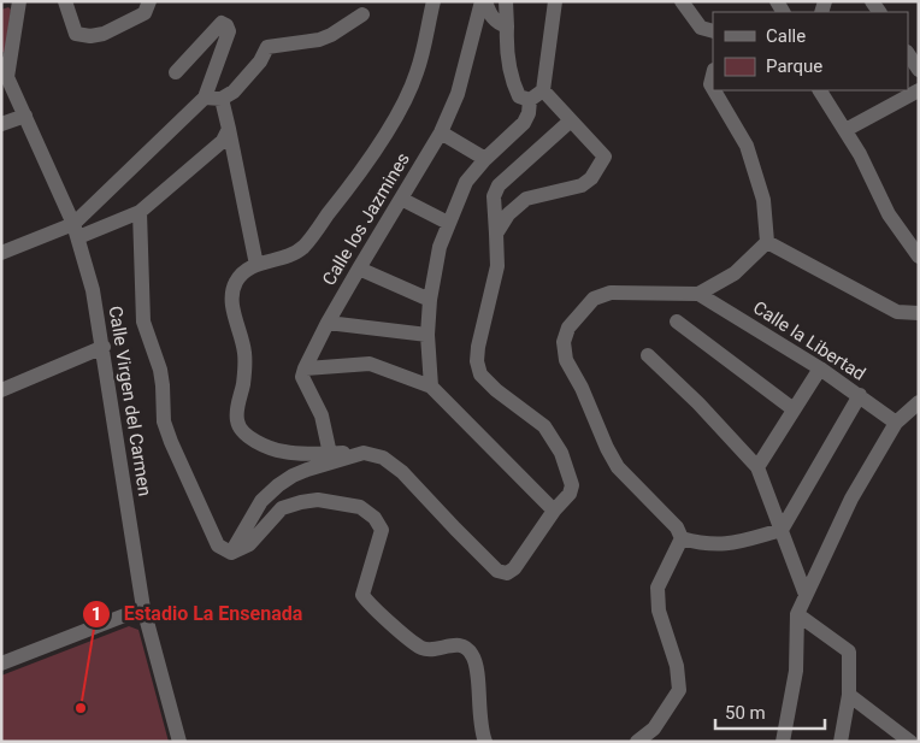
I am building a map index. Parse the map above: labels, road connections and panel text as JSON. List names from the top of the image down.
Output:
{
  "streets": {
    "street": ["Calle los Jazmines", "Calle la Libertad", "Calle Virgen del Carmen"]
  },
  "places": ["Estadio La Ensenada"],
  "legend": ["Calle", "Parque"],
  "scale_bar": "50 m"
}
